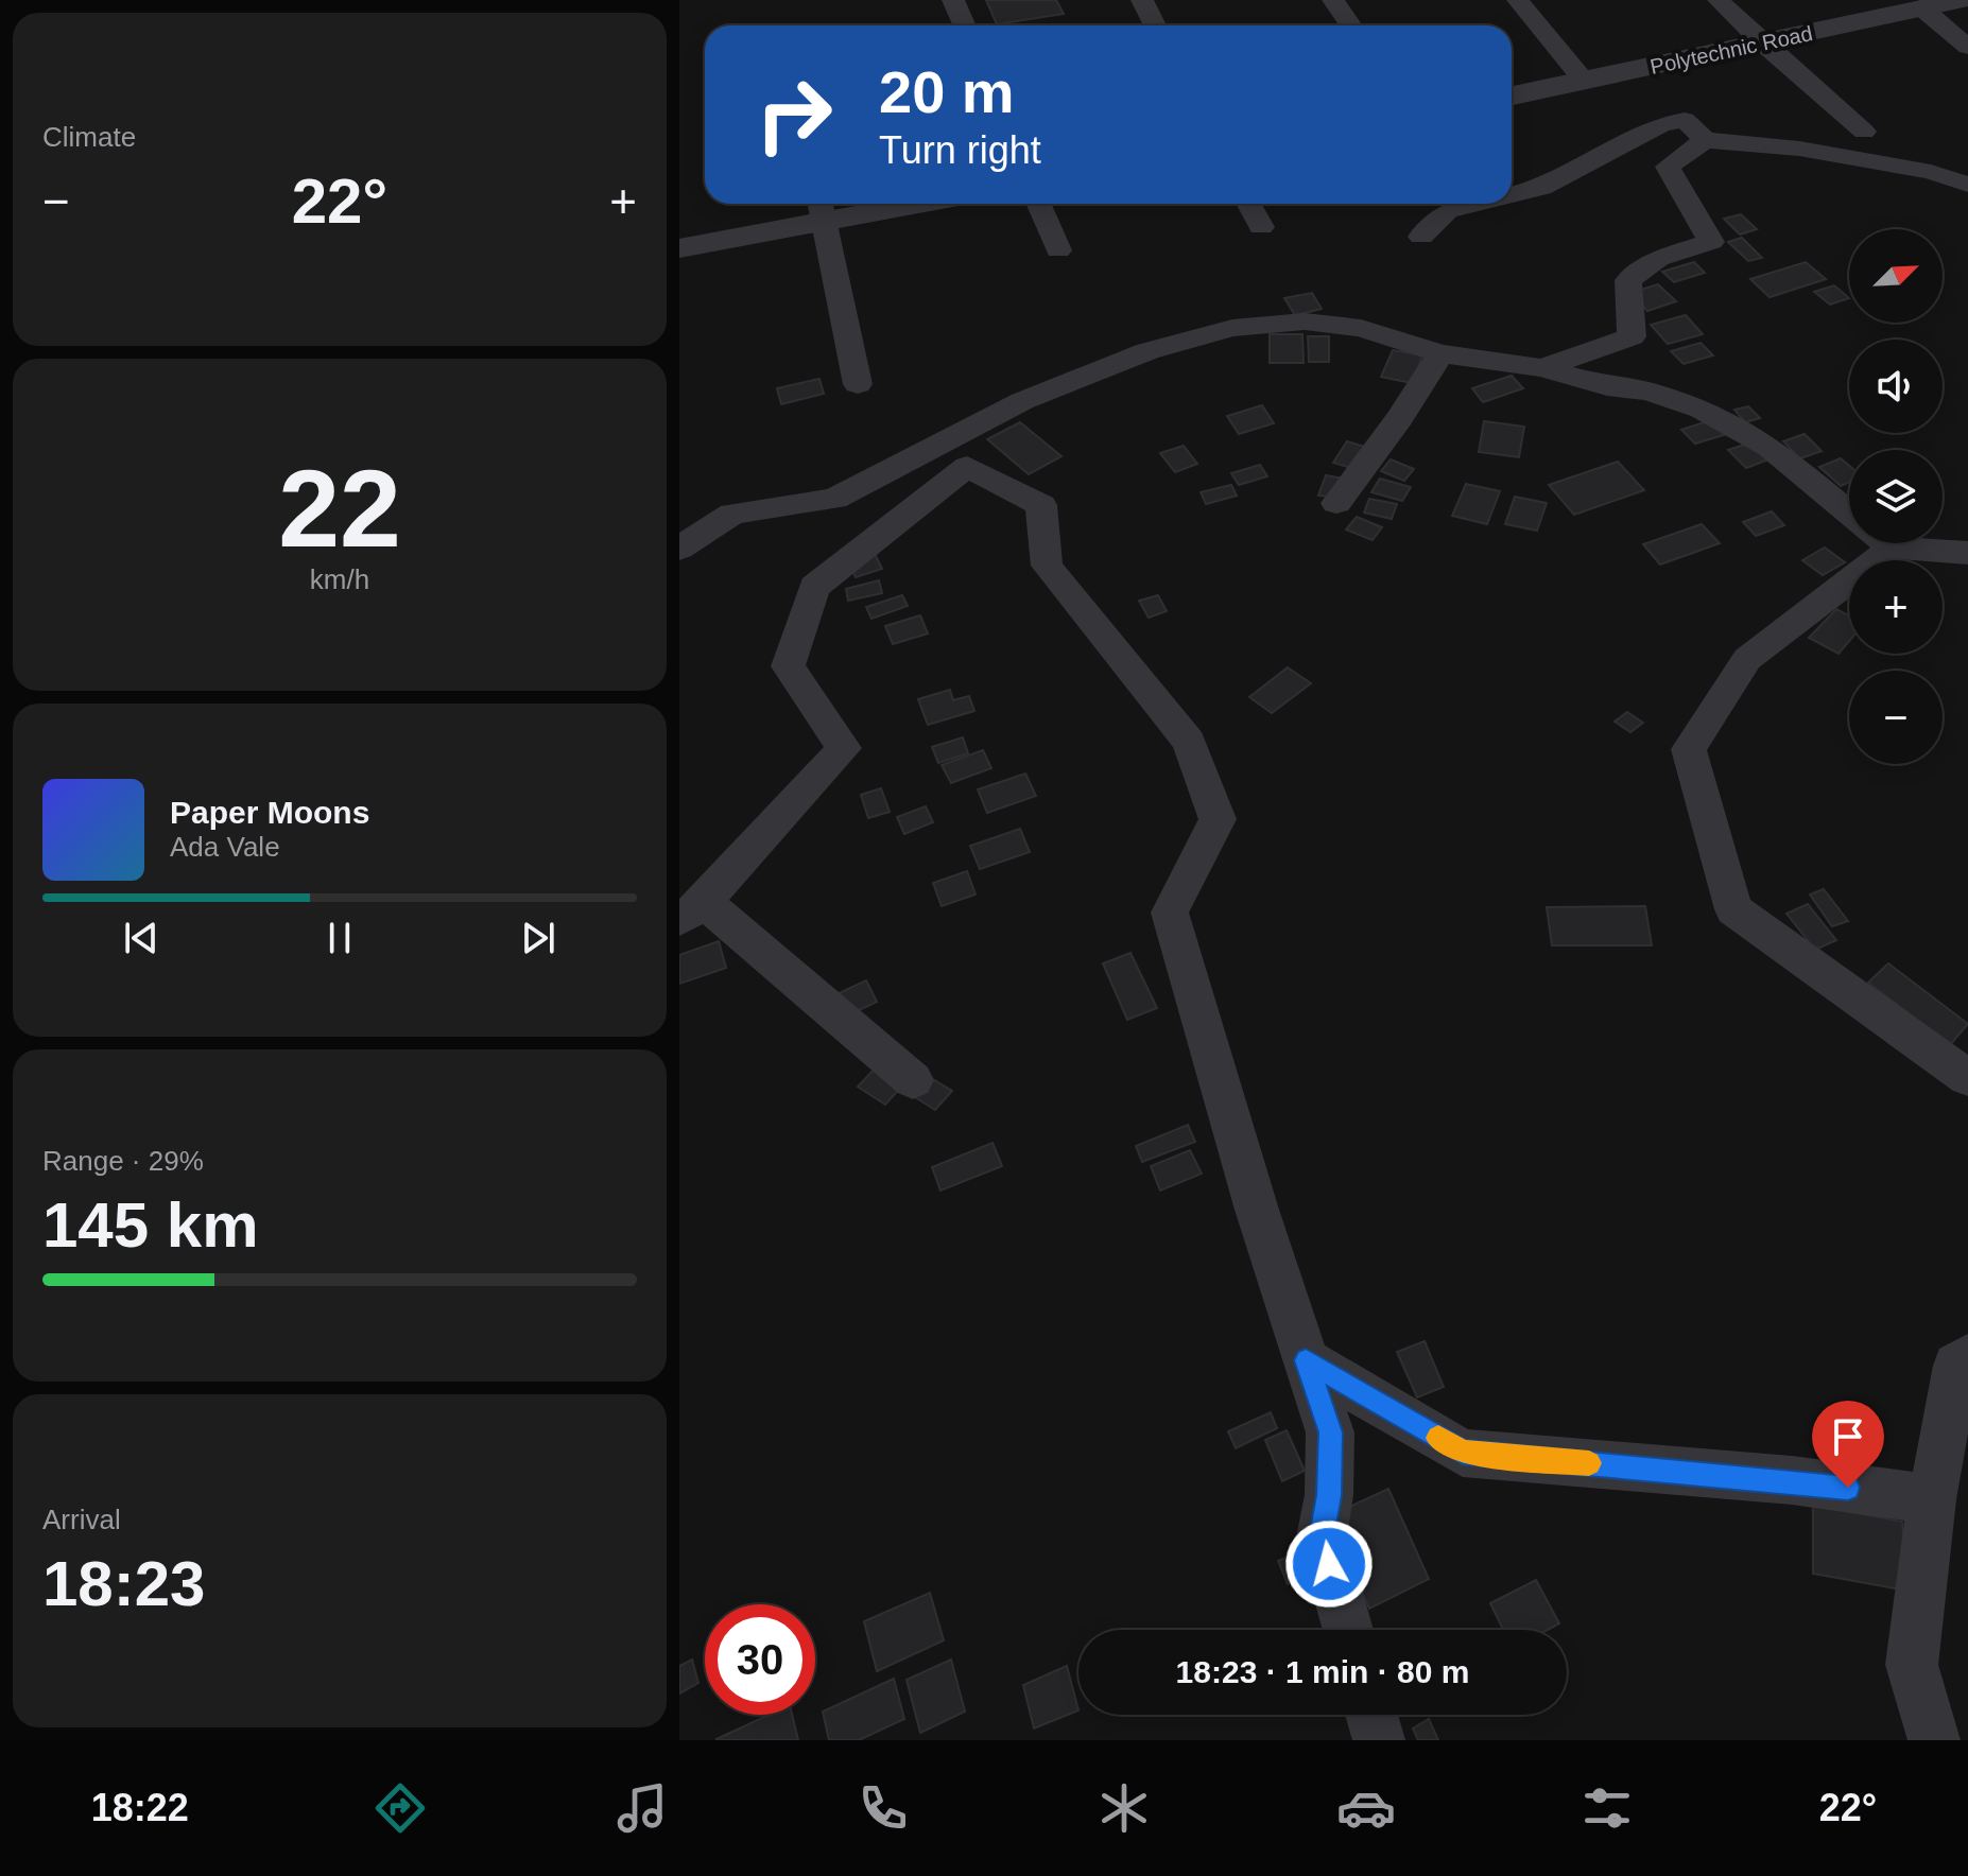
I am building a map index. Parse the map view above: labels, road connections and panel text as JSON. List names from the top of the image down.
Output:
{
  "streets": {
    "street": ["Polytechnic Road"]
  },
  "north": "top right",
  "page": {
    "tile": [
      "Climate",
      ["22", "km/h"],
      ["Range · 29%", "145 km"],
      ["Arrival", "18:23"]
    ],
    "turn": ["20 m", "Turn right"],
    "heat": ["−", "22°", "+"],
    "map_buttons": ["+", "−"],
    "song": ["Paper Moons", "Ada Vale"],
    "limit": "30",
    "trip": "18:23 · 1 min · 80 m",
    "tabs": ["18:22", "22°"]
  }
}
